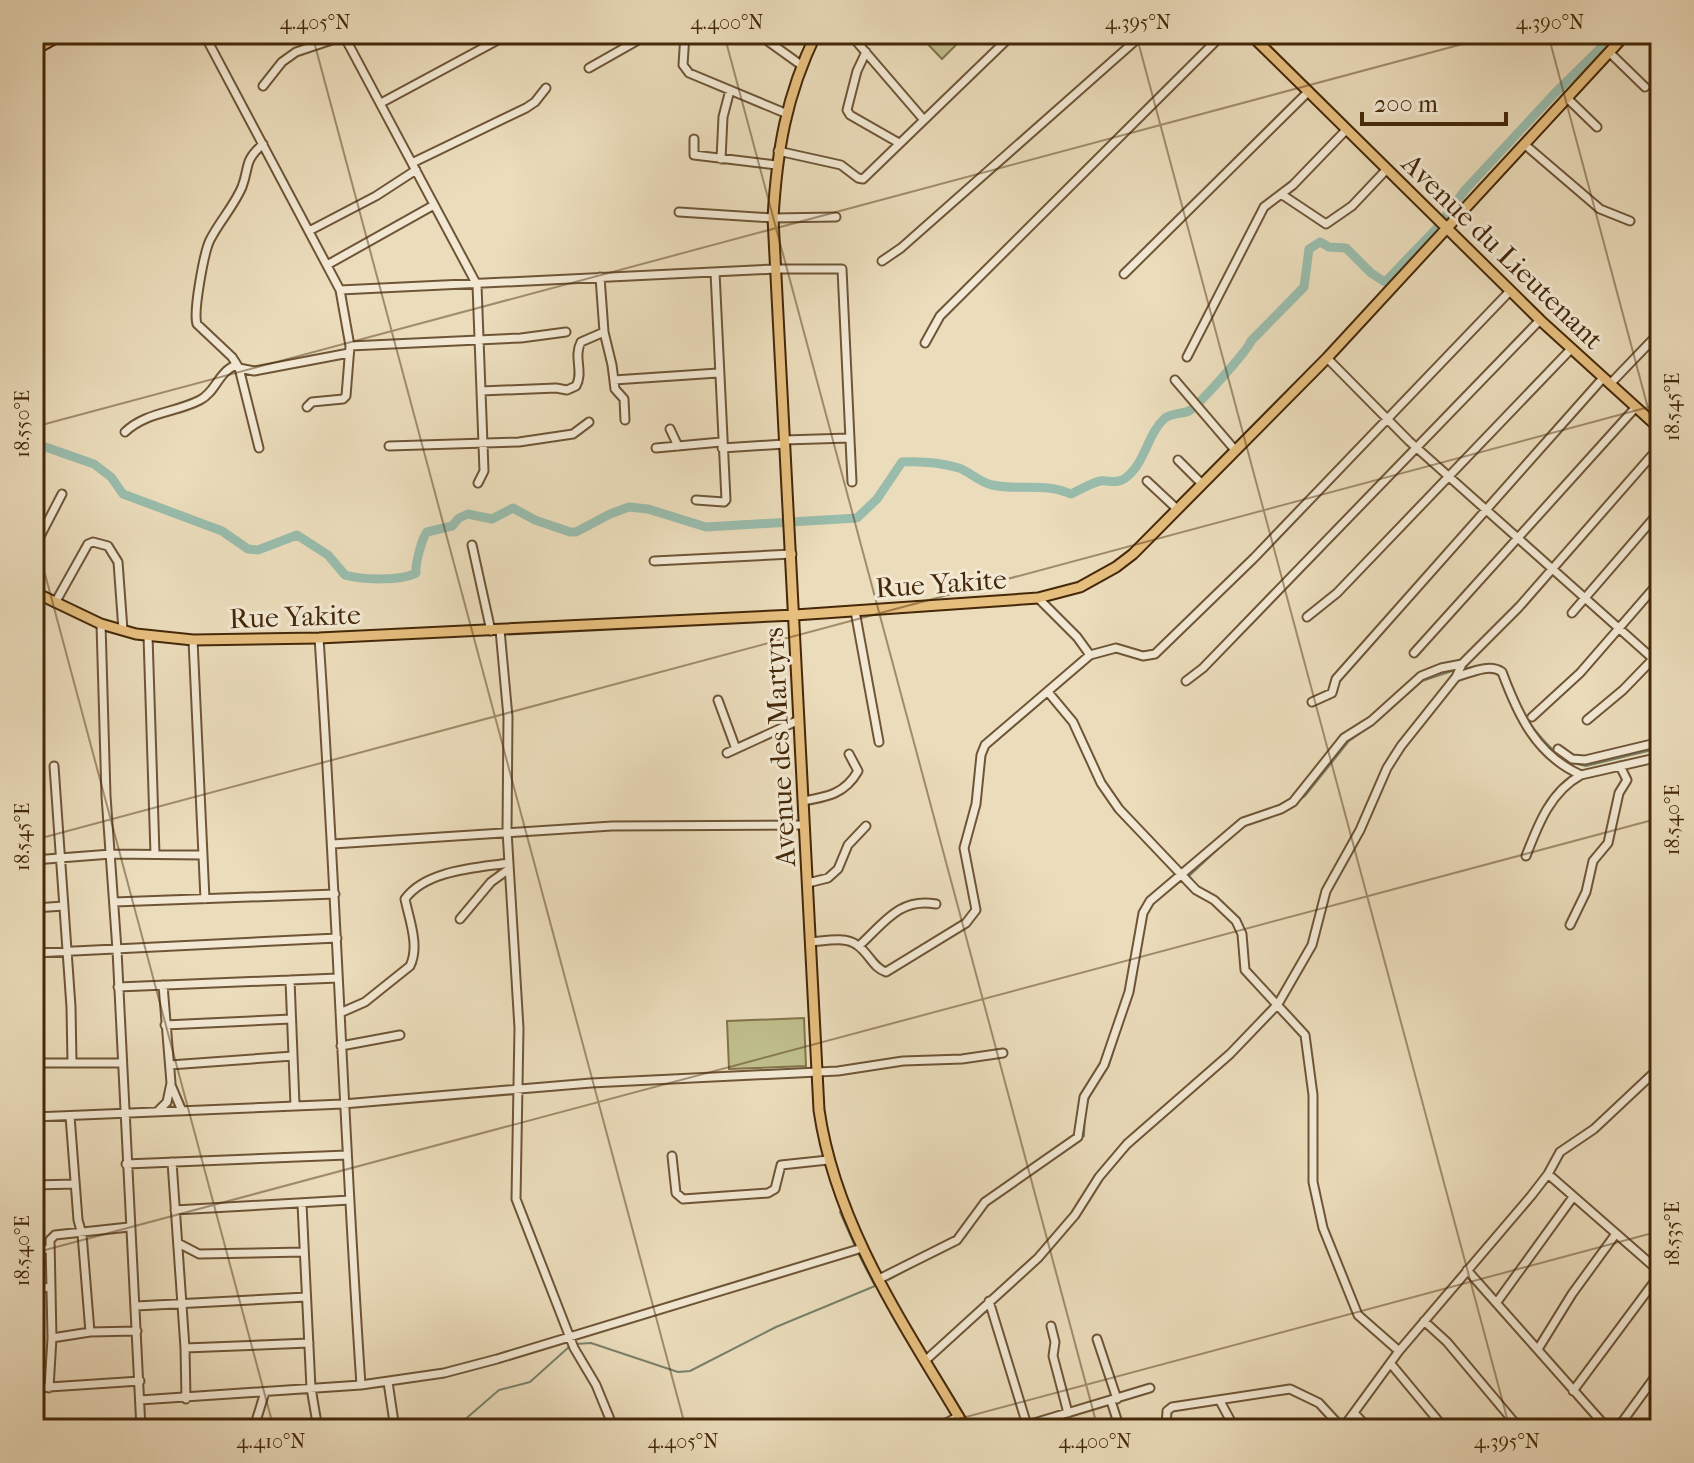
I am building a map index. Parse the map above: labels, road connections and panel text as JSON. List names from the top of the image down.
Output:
{
  "streets": {
    "main road": ["Avenue du Lieutenant", "Rue Yakite", "Avenue des Martyrs"]
  },
  "crossings": [
    ["Avenue du Lieutenant", "Rue Yakite"],
    ["Rue Yakite", "Avenue des Martyrs"]
  ],
  "scale_bar": "200 m",
  "coordinates": [
    "4.405°N",
    "4.400°N",
    "4.395°N",
    "4.390°N",
    "18.545°E",
    "18.550°E",
    "18.540°E",
    "18.535°E",
    "4.410°N"
  ]
}
